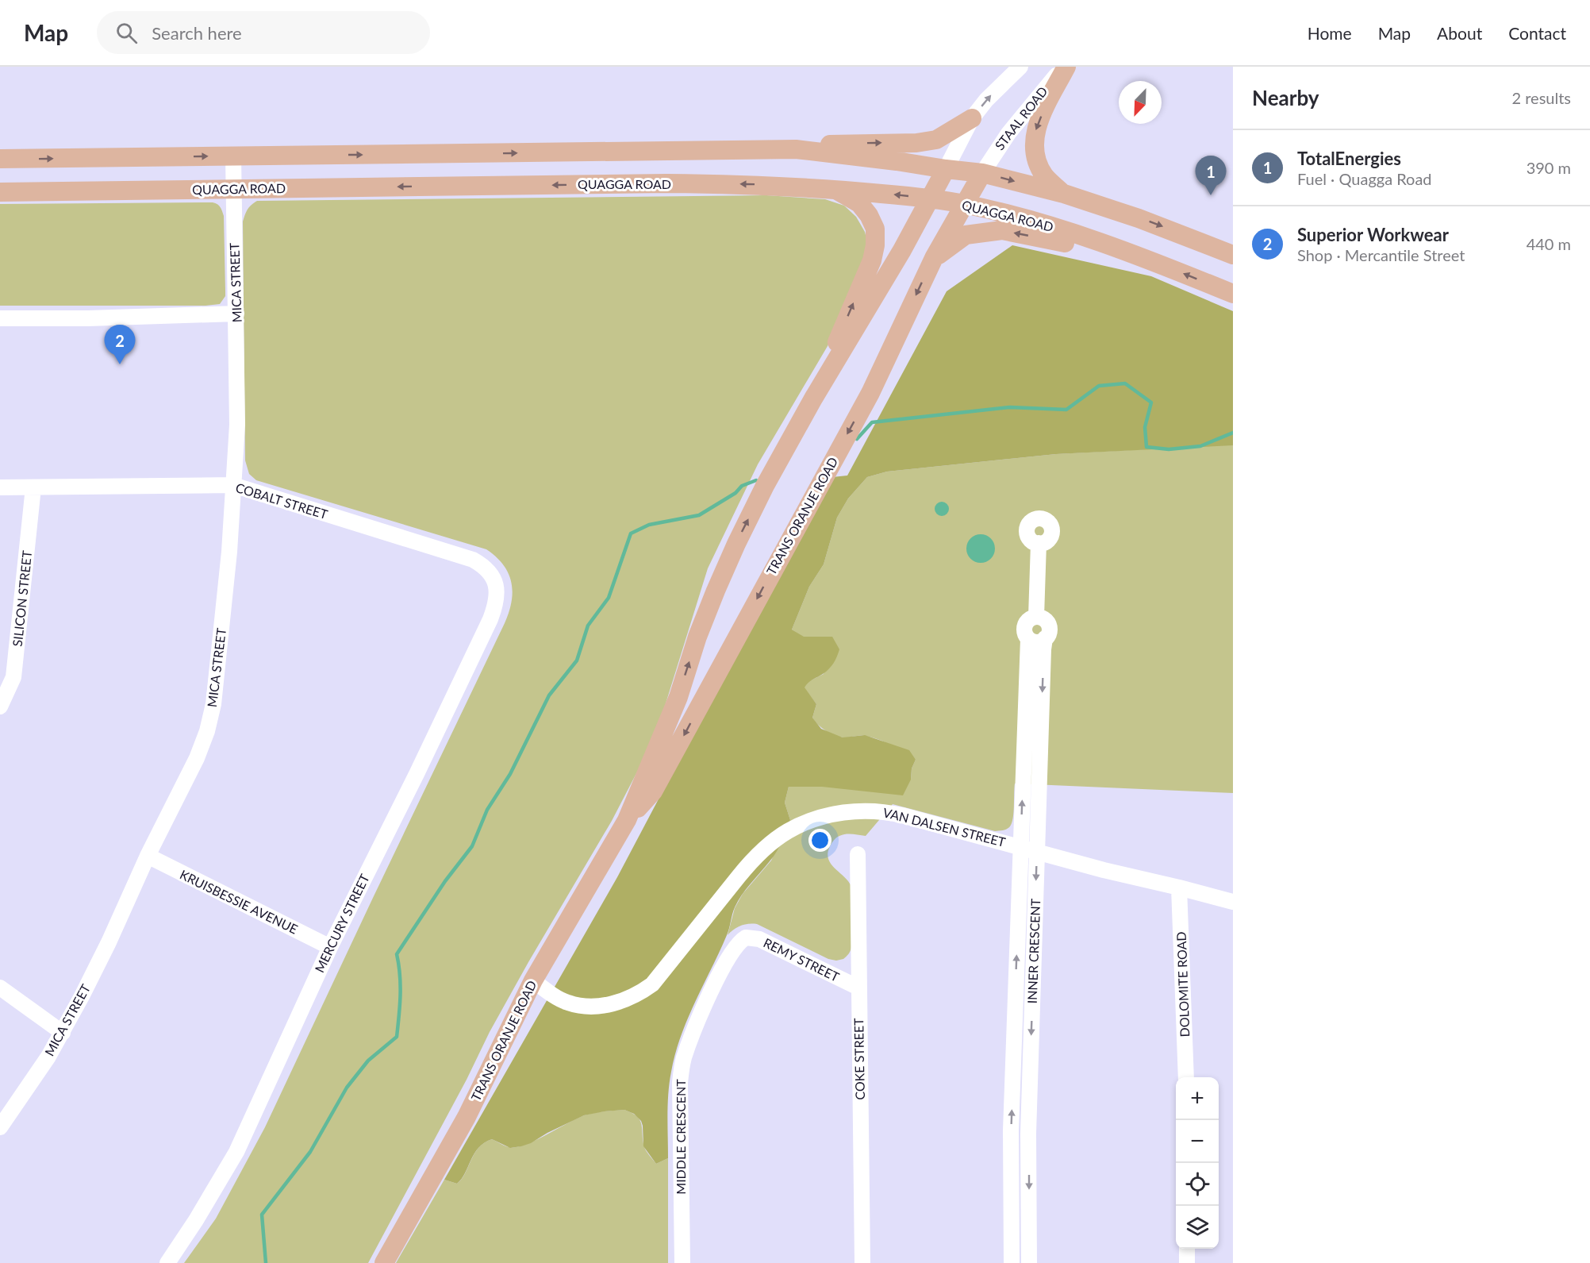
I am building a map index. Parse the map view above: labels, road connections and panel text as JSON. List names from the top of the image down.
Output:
{
  "streets": {
    "main road": ["QUAGGA ROAD", "TRANS ORANJE ROAD"],
    "street": [
      "STAAL ROAD",
      "MICA STREET",
      "COBALT STREET",
      "SILICON STREET",
      "VAN DALSEN STREET",
      "KRUISBESSIE AVENUE",
      "MERCURY STREET",
      "INNER CRESCENT",
      "REMY STREET",
      "DOLOMITE ROAD",
      "COKE STREET",
      "MIDDLE CRESCENT"
    ]
  },
  "crossings": [
    ["STAAL ROAD", "TRANS ORANJE ROAD"],
    ["QUAGGA ROAD", "MICA STREET"],
    ["QUAGGA ROAD", "TRANS ORANJE ROAD"],
    ["MICA STREET", "COBALT STREET"],
    ["MICA STREET", "KRUISBESSIE AVENUE"],
    ["COBALT STREET", "SILICON STREET"],
    ["COBALT STREET", "MERCURY STREET"],
    ["TRANS ORANJE ROAD", "VAN DALSEN STREET"],
    ["VAN DALSEN STREET", "INNER CRESCENT"],
    ["VAN DALSEN STREET", "DOLOMITE ROAD"],
    ["KRUISBESSIE AVENUE", "MERCURY STREET"],
    ["REMY STREET", "COKE STREET"],
    ["REMY STREET", "MIDDLE CRESCENT"]
  ],
  "north": "bottom left",
  "page": {
    "header": "Map",
    "search": "Search here",
    "nav": [
      "Home",
      "Map",
      "About",
      "Contact"
    ],
    "heading": ["Nearby", "2 results"],
    "list": [
      {
        "mark": "1",
        "name": "TotalEnergies",
        "note": "Fuel · Quagga Road",
        "value": "390 m"
      },
      {
        "mark": "2",
        "name": "Superior Workwear",
        "note": "Shop · Mercantile Street",
        "value": "440 m"
      }
    ],
    "pins": ["1", "2"],
    "map_buttons": ["+", "−"]
  }
}
